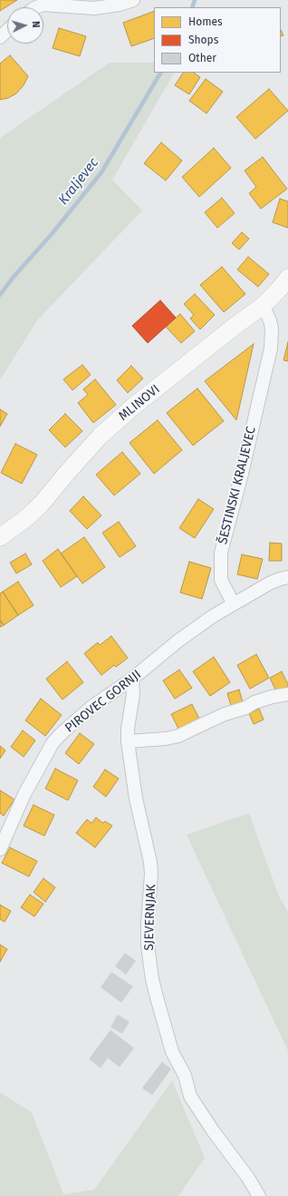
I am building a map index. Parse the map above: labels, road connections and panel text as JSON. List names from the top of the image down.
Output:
{
  "streets": {
    "main road": ["MLINOVI"],
    "street": ["ŠESTINSKI KRALJEVEC", "PIROVEC GORNJI", "SJEVERNJAK"]
  },
  "crossings": [
    ["MLINOVI", "ŠESTINSKI KRALJEVEC"],
    ["ŠESTINSKI KRALJEVEC", "PIROVEC GORNJI"],
    ["PIROVEC GORNJI", "SJEVERNJAK"]
  ],
  "water": ["Kraljevec"],
  "legend": ["Homes", "Shops", "Other"],
  "north": "right"
}
